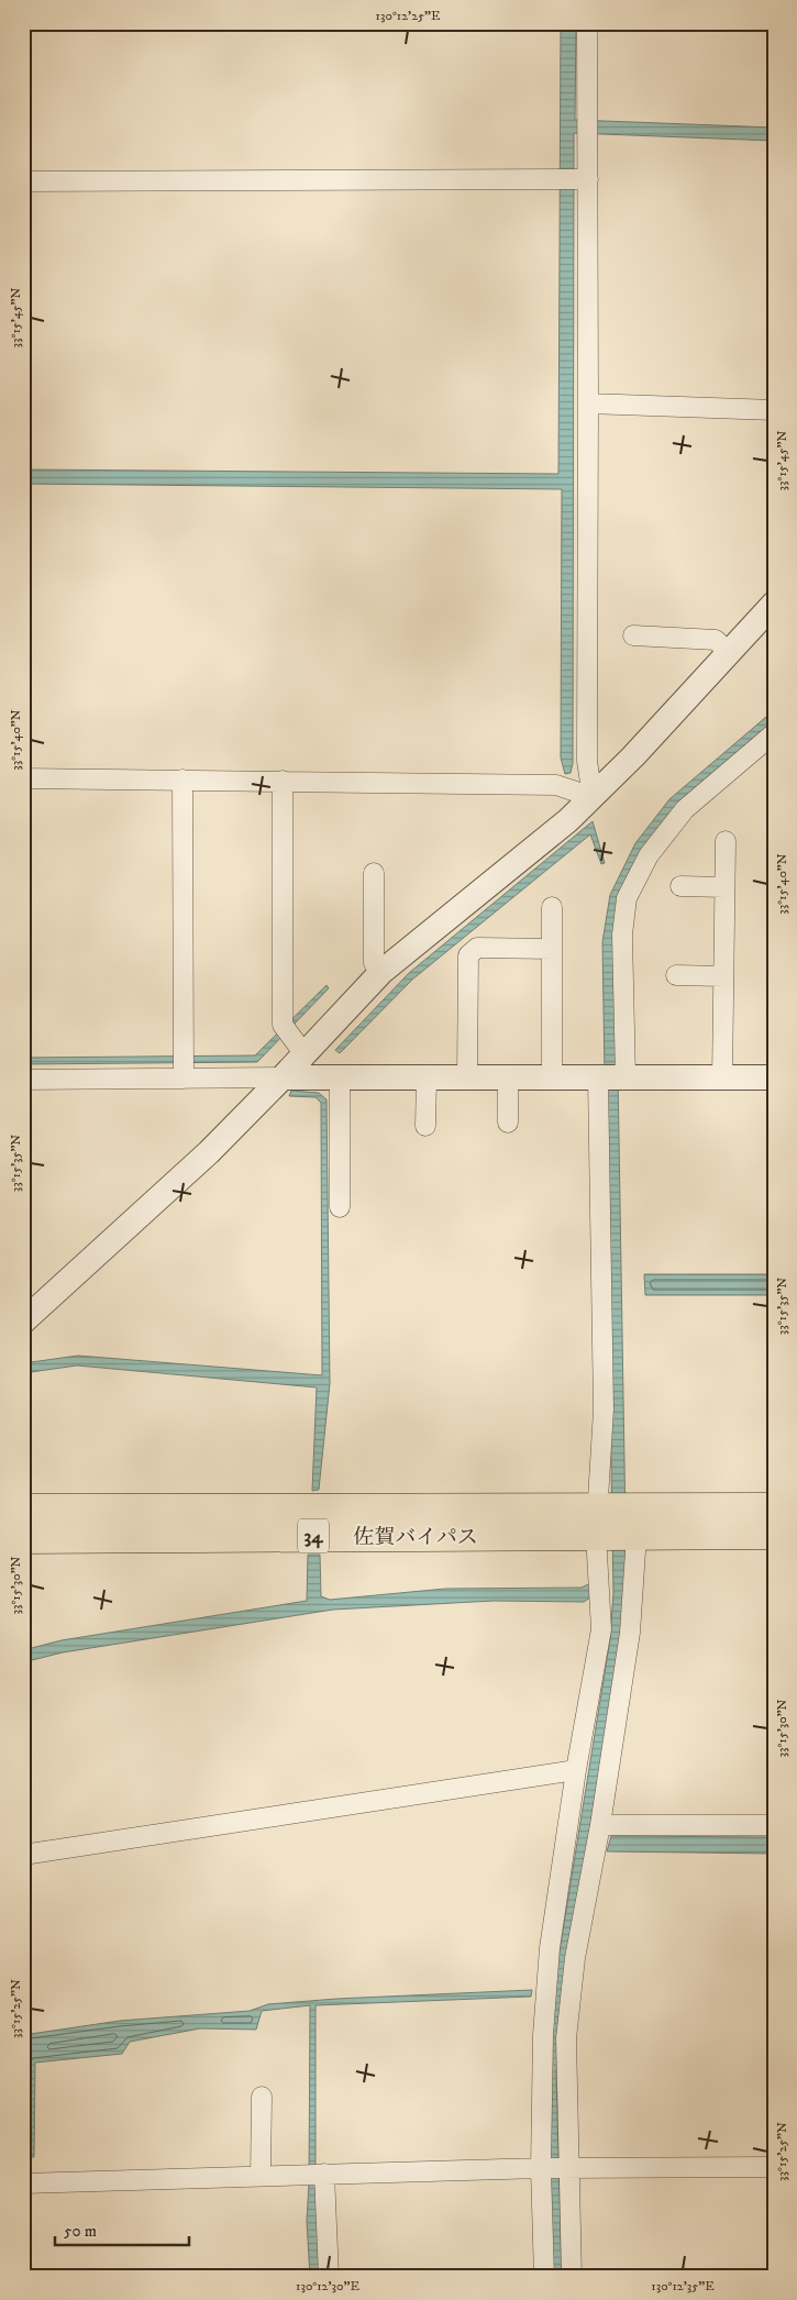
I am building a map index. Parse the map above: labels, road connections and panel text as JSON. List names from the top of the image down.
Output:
{
  "streets": {
    "highway": ["34", "佐賀バイパス"]
  },
  "scale_bar": "50 m",
  "coordinates": [
    "130°12'25\"E",
    "33°15'45\"N",
    "33°15'40\"N",
    "33°15'35\"N",
    "33°15'30\"N",
    "33°15'25\"N",
    "130°12'30\"E",
    "130°12'35\"E"
  ]
}
